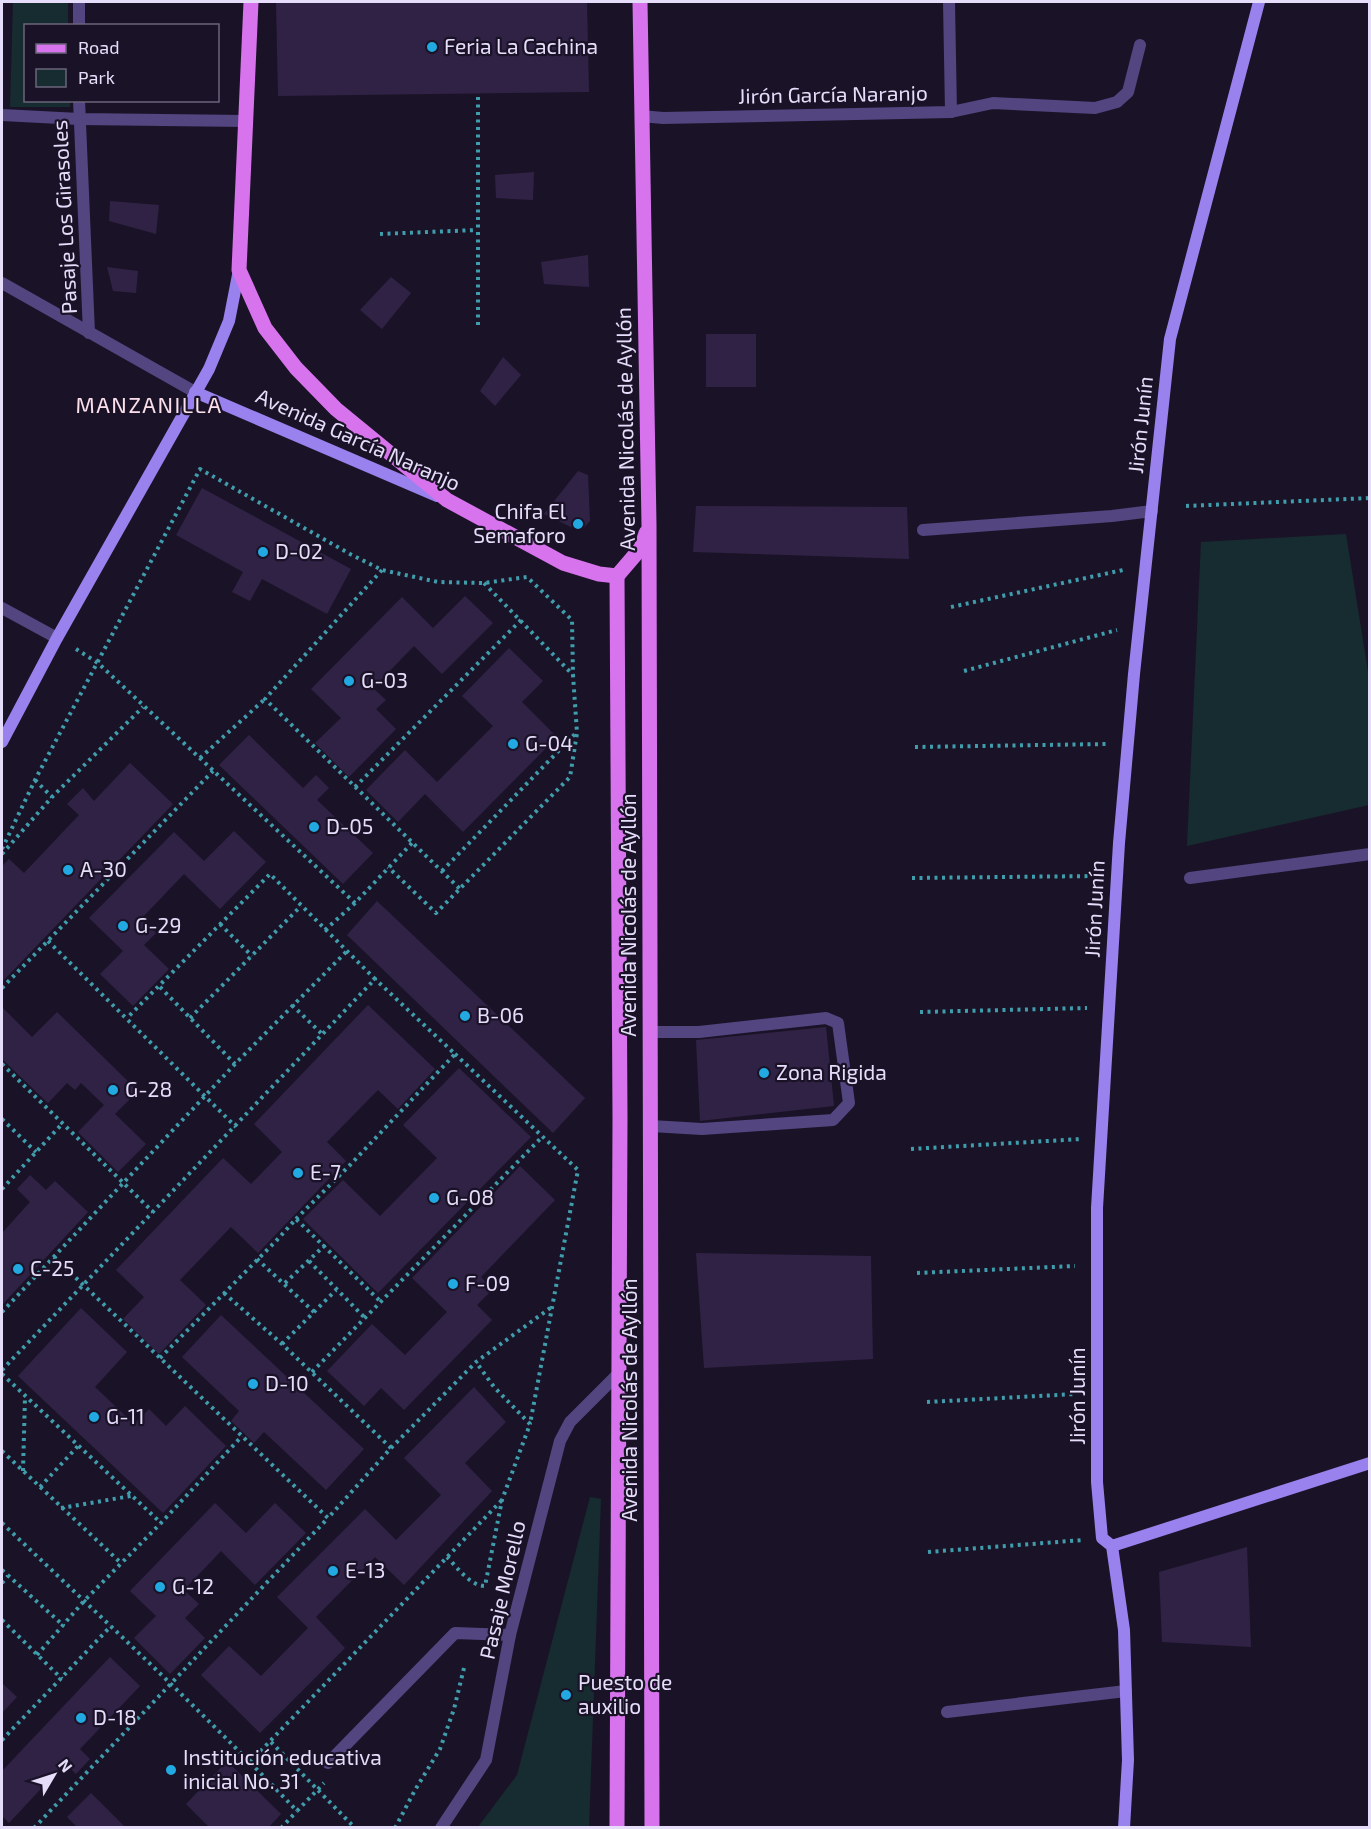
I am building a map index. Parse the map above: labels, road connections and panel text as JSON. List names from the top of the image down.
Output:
{
  "streets": {
    "main road": ["Avenida Nicolás de Ayllón", "Avenida García Naranjo"],
    "street": [
      "Jirón García Naranjo",
      "Pasaje Los Girasoles",
      "Jirón Junín",
      "Pasaje Morello"
    ]
  },
  "crossings": [
    ["Jirón García Naranjo", "Avenida Nicolás de Ayllón"],
    ["Pasaje Los Girasoles", "Avenida García Naranjo"],
    ["Avenida Nicolás de Ayllón", "Avenida García Naranjo"],
    ["Avenida Nicolás de Ayllón", "Pasaje Morello"]
  ],
  "districts": ["MANZANILLA"],
  "places": [
    "Feria La Cachina",
    "Chifa El Semaforo",
    "D-02",
    "G-03",
    "G-04",
    "D-05",
    "A-30",
    "G-29",
    "B-06",
    "Zona Rigida",
    "G-28",
    "E-7",
    "G-08",
    "C-25",
    "F-09",
    "D-10",
    "G-11",
    "E-13",
    "G-12",
    "Puesto de auxilio",
    "D-18",
    "Institución educativa inicial No. 31"
  ],
  "legend": ["Road", "Park"],
  "north": "top right"
}
